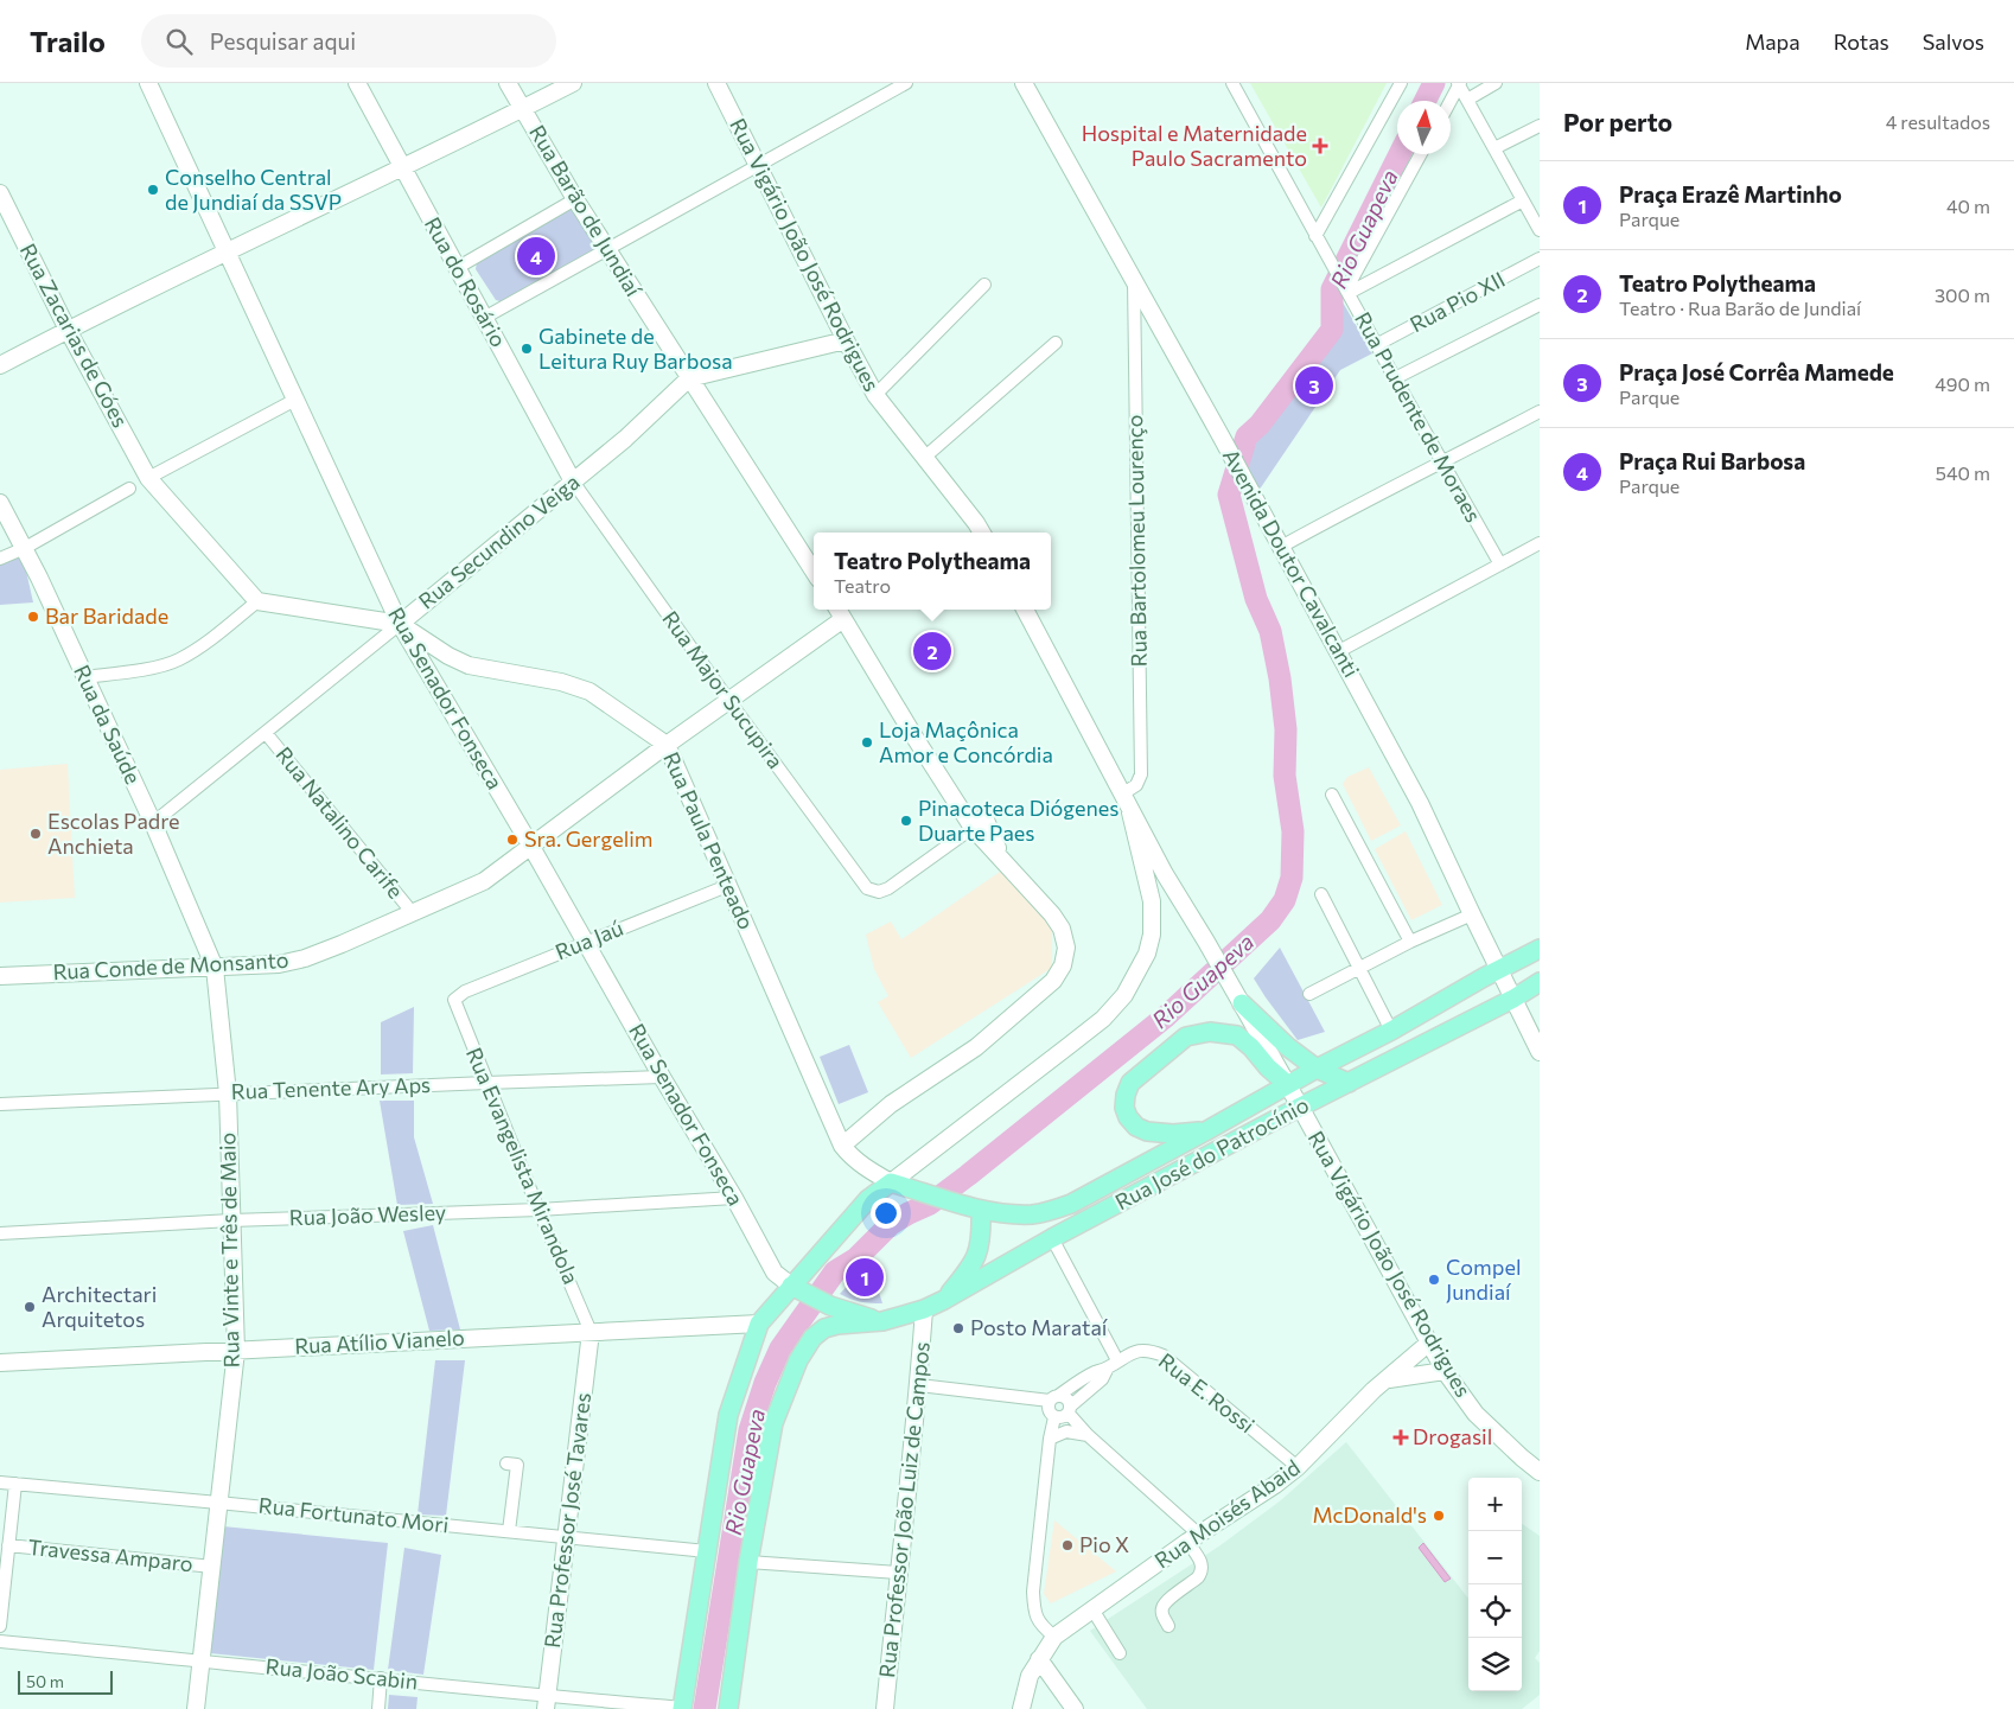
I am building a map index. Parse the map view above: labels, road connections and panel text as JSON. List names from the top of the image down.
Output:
{
  "streets": {
    "main road": ["Rua José do Patrocínio"],
    "street": [
      "Rua Barão de Jundiaí",
      "Rua Vigário João José Rodrigues",
      "Rua do Rosário",
      "Rua Pio XII",
      "Rua Zacarias de Góes",
      "Rua Prudente de Moraes",
      "Rua Bartolomeu Lourenço",
      "Rua Secundino Veiga",
      "Avenida Doutor Cavalcanti",
      "Rua Major Sucupira",
      "Rua Senador Fonseca",
      "Rua da Saúde",
      "Rua Natalino Carife",
      "Rua Paula Penteado",
      "Rua Jaú",
      "Rua Conde de Monsanto",
      "Rua Tenente Ary Aps",
      "Rua Evangelista Mirandola",
      "Rua João Wesley",
      "Rua Vinte e Três de Maio",
      "Rua Atílio Vianelo",
      "Rua E. Rossi",
      "Rua Professor João Luiz de Campos",
      "Rua Moisés Abaid",
      "Rua Fortunato Mori",
      "Rua Professor José Tavares",
      "Travessa Amparo",
      "Rua João Scabin"
    ]
  },
  "crossings": [
    ["Rua Barão de Jundiaí", "Rua Secundino Veiga"],
    ["Rua Vigário João José Rodrigues", "Rua Bartolomeu Lourenço"],
    ["Rua Vigário João José Rodrigues", "Rua José do Patrocínio"],
    ["Rua Vigário João José Rodrigues", "Rua Moisés Abaid"],
    ["Rua do Rosário", "Rua Secundino Veiga"],
    ["Rua do Rosário", "Rua Major Sucupira"],
    ["Rua Pio XII", "Rua Prudente de Moraes"],
    ["Rua Bartolomeu Lourenço", "Avenida Doutor Cavalcanti"],
    ["Rua Secundino Veiga", "Rua Major Sucupira"],
    ["Rua Secundino Veiga", "Rua Senador Fonseca"],
    ["Rua Secundino Veiga", "Rua da Saúde"],
    ["Rua Secundino Veiga", "Rua Natalino Carife"],
    ["Rua Secundino Veiga", "Rua Paula Penteado"],
    ["Avenida Doutor Cavalcanti", "Rua José do Patrocínio"],
    ["Rua Major Sucupira", "Rua Conde de Monsanto"],
    ["Rua Senador Fonseca", "Rua Paula Penteado"],
    ["Rua Senador Fonseca", "Rua Jaú"],
    ["Rua Senador Fonseca", "Rua Conde de Monsanto"],
    ["Rua Senador Fonseca", "Rua Tenente Ary Aps"],
    ["Rua Senador Fonseca", "Rua João Wesley"],
    ["Rua da Saúde", "Rua Conde de Monsanto"],
    ["Rua da Saúde", "Rua Vinte e Três de Maio"],
    ["Rua Natalino Carife", "Rua Conde de Monsanto"],
    ["Rua Paula Penteado", "Rua Jaú"],
    ["Rua Paula Penteado", "Rua Conde de Monsanto"],
    ["Rua Paula Penteado", "Rua José do Patrocínio"],
    ["Rua Jaú", "Rua Evangelista Mirandola"],
    ["Rua Conde de Monsanto", "Rua Vinte e Três de Maio"],
    ["Rua Tenente Ary Aps", "Rua Evangelista Mirandola"],
    ["Rua Tenente Ary Aps", "Rua Vinte e Três de Maio"],
    ["Rua José do Patrocínio", "Rua Professor João Luiz de Campos"],
    ["Rua Evangelista Mirandola", "Rua João Wesley"],
    ["Rua Evangelista Mirandola", "Rua Atílio Vianelo"],
    ["Rua Evangelista Mirandola", "Rua Professor José Tavares"],
    ["Rua João Wesley", "Rua Vinte e Três de Maio"],
    ["Rua Vinte e Três de Maio", "Rua Atílio Vianelo"],
    ["Rua Vinte e Três de Maio", "Rua Fortunato Mori"],
    ["Rua Vinte e Três de Maio", "Travessa Amparo"],
    ["Rua Vinte e Três de Maio", "Rua João Scabin"],
    ["Rua Atílio Vianelo", "Rua Professor José Tavares"],
    ["Rua E. Rossi", "Rua Moisés Abaid"],
    ["Rua Fortunato Mori", "Rua Professor José Tavares"],
    ["Rua Professor José Tavares", "Rua João Scabin"]
  ],
  "water": ["Rio Guapeva"],
  "places": {
    "health": ["Hospital e Maternidade Paulo Sacramento", "Drogasil"],
    "other": [
      "Conselho Central de Jundiaí da SSVP",
      "Gabinete de Leitura Ruy Barbosa",
      "Bar Baridade",
      "Loja Maçônica Amor e Concórdia",
      "Pinacoteca Diógenes Duarte Paes",
      "Escolas Padre Anchieta",
      "Sra. Gergelim",
      "Compel Jundiaí",
      "Architectari Arquitetos",
      "Posto Marataí",
      "McDonald's",
      "Pio X"
    ]
  },
  "scale_bar": "50 m",
  "north": "top",
  "page": {
    "header": "Trailo",
    "search": "Pesquisar aqui",
    "nav": ["Mapa", "Rotas", "Salvos"],
    "heading": ["Por perto", "4 resultados"],
    "list": [
      {
        "mark": "1",
        "name": "Praça Erazê Martinho",
        "note": "Parque",
        "value": "40 m"
      },
      {
        "mark": "2",
        "name": "Teatro Polytheama",
        "note": "Teatro · Rua Barão de Jundiaí",
        "value": "300 m"
      },
      {
        "mark": "3",
        "name": "Praça José Corrêa Mamede",
        "note": "Parque",
        "value": "490 m"
      },
      {
        "mark": "4",
        "name": "Praça Rui Barbosa",
        "note": "Parque",
        "value": "540 m"
      }
    ],
    "pins": [
      "4",
      "3",
      "2",
      "1"
    ],
    "popup": ["Teatro Polytheama", "Teatro"],
    "map_buttons": ["+", "−"],
    "scale": "50 m"
  }
}
